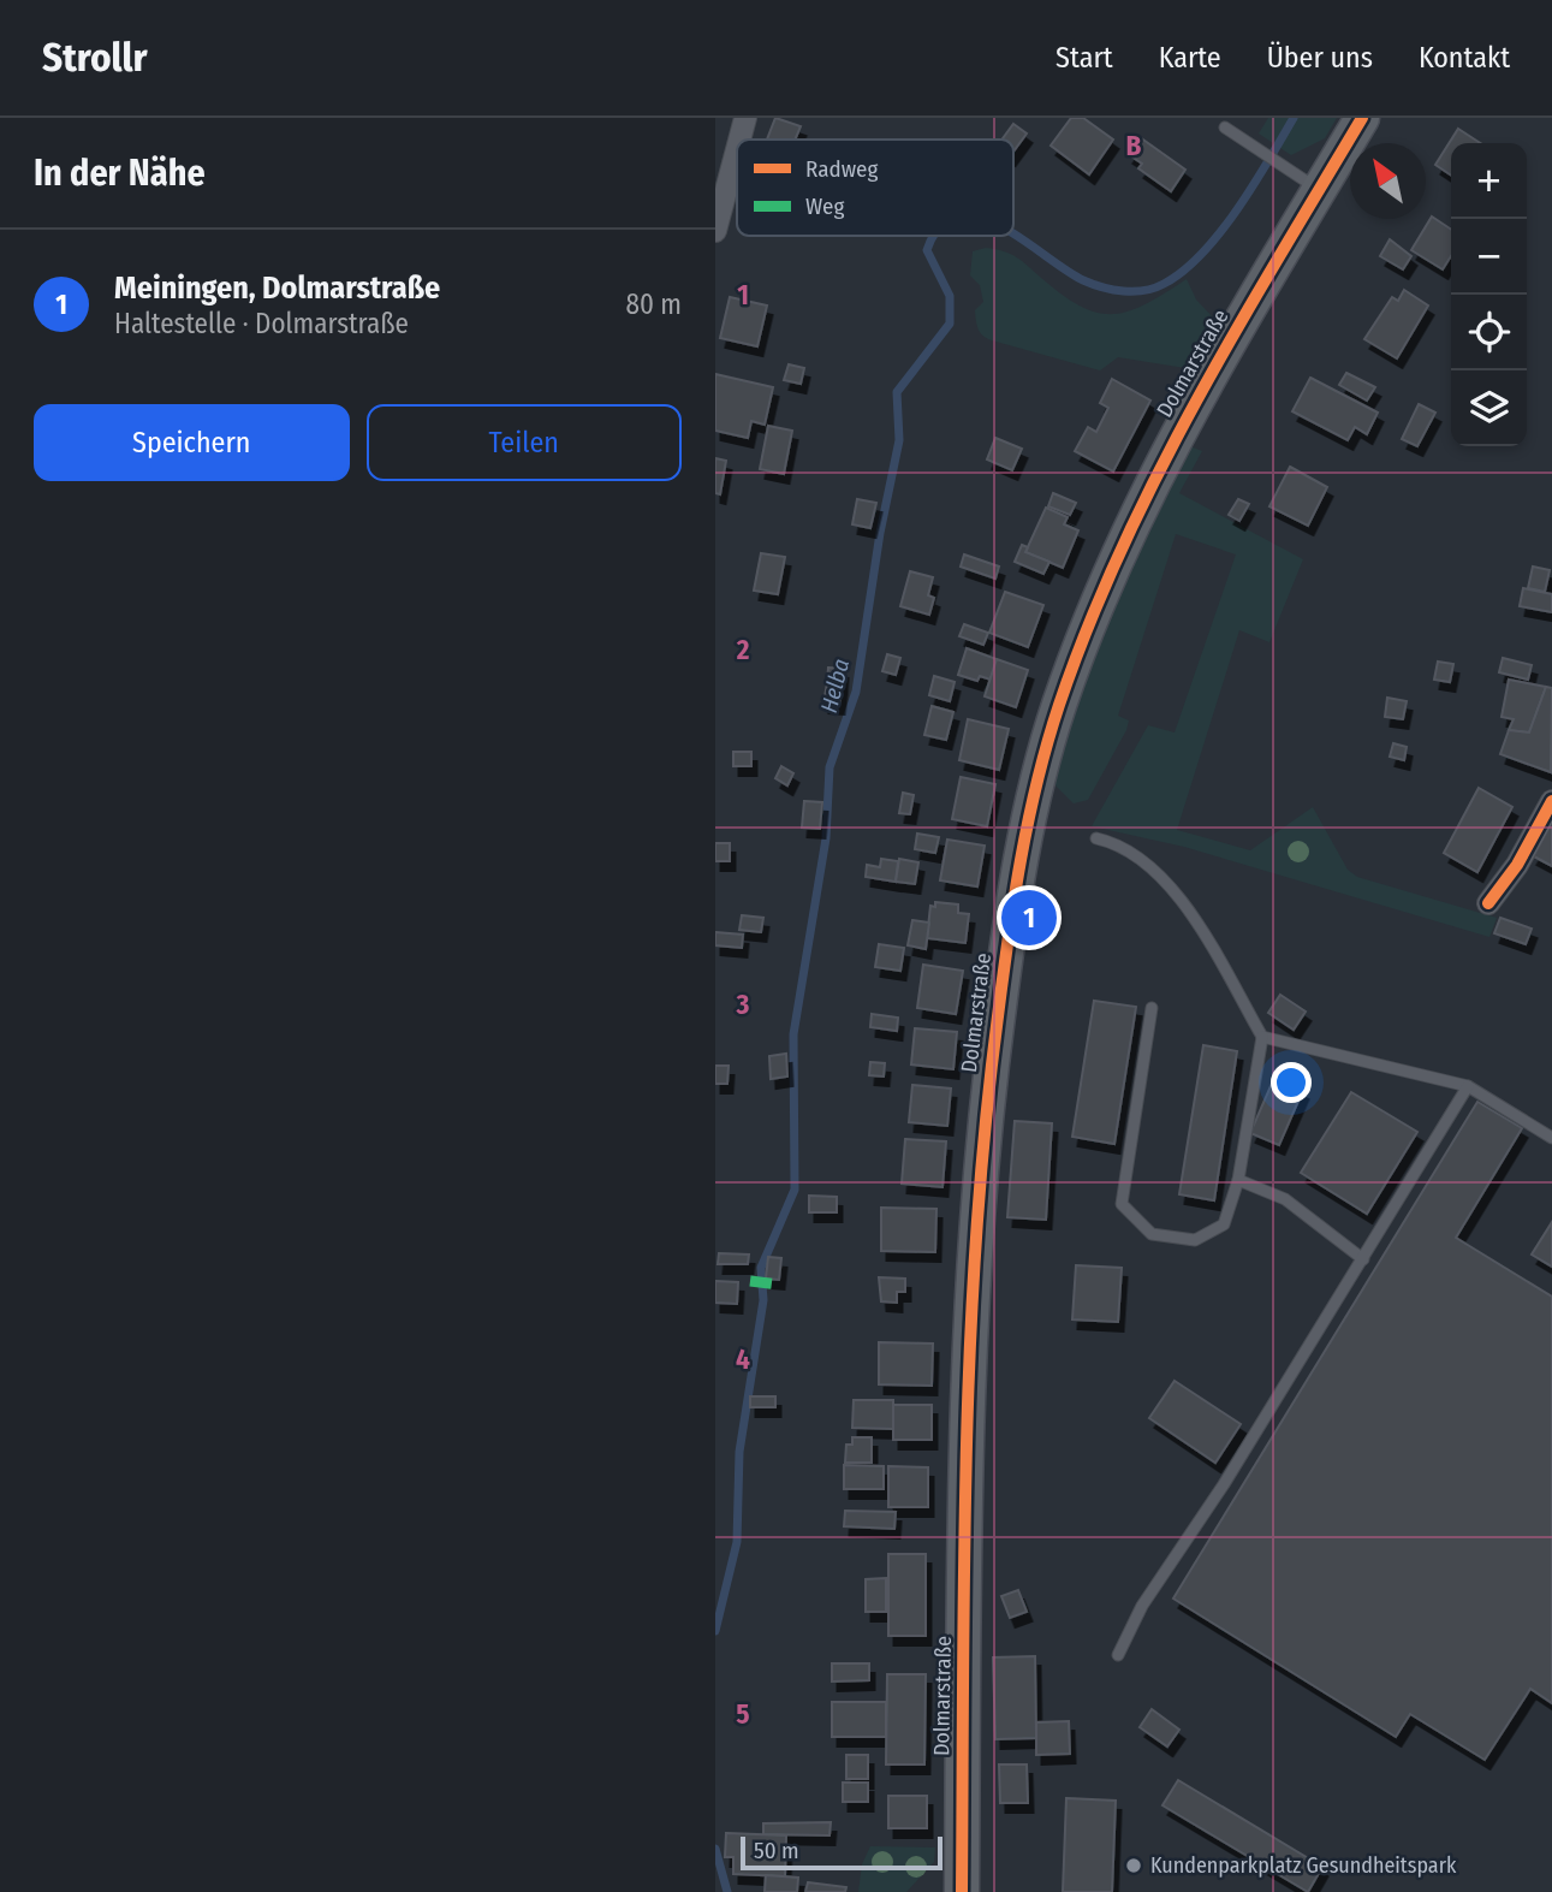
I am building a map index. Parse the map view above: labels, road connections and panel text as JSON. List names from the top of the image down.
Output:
{
  "streets": {
    "main road": ["Dolmarstraße"]
  },
  "water": ["Helba"],
  "places": ["Kundenparkplatz Gesundheitspark"],
  "legend": ["Radweg", "Weg"],
  "scale_bar": "50 m",
  "north": "top left",
  "page": {
    "header": "Strollr",
    "nav": [
      "Start",
      "Karte",
      "Über uns",
      "Kontakt"
    ],
    "heading": "In der Nähe",
    "map_buttons": ["+", "−"],
    "list": [
      {
        "mark": "1",
        "name": "Meiningen, Dolmarstraße",
        "note": "Haltestelle · Dolmarstraße",
        "value": "80 m"
      }
    ],
    "buttons": ["Speichern", "Teilen"],
    "pins": "1",
    "scale": "50 m"
  },
  "grid": {
    "columns": ["B"],
    "rows": [
      "1",
      "2",
      "3",
      "4",
      "5"
    ]
  }
}
